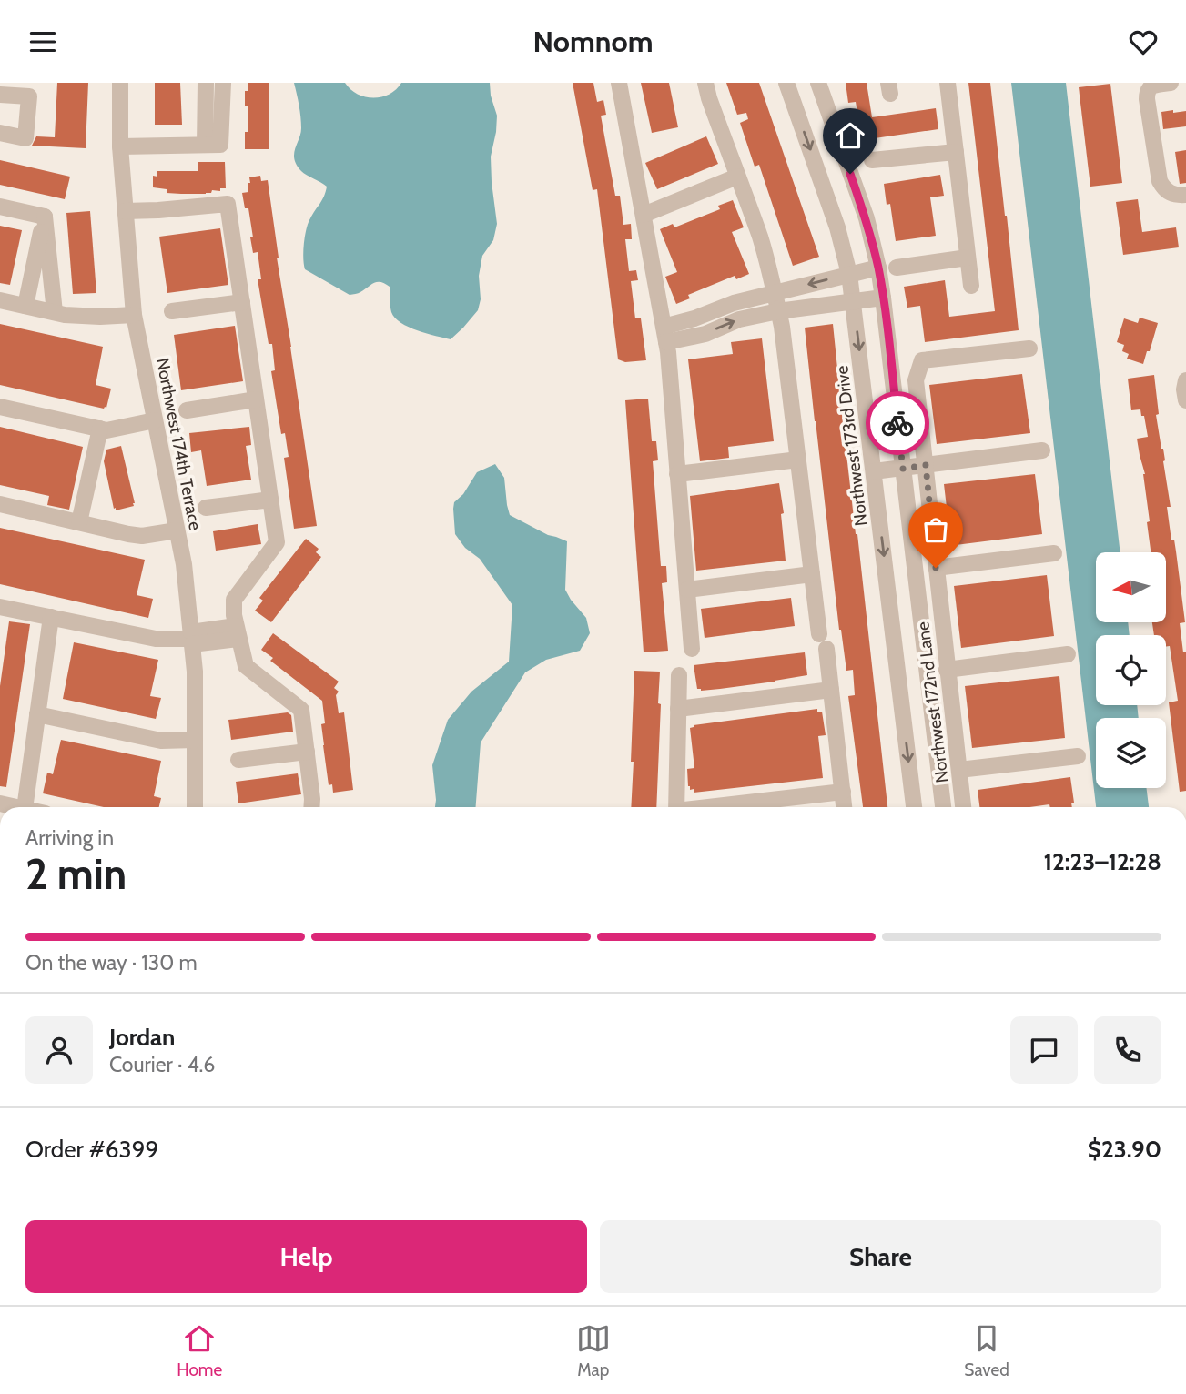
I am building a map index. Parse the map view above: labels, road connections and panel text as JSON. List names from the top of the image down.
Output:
{
  "streets": {
    "street": ["Northwest 174th Terrace", "Northwest 173rd Drive", "Northwest 172nd Lane"]
  },
  "north": "left",
  "page": {
    "header": "Nomnom",
    "heading": ["2 min", "Arriving in", "12:23–12:28"],
    "panel": [
      "Jordan",
      "Courier · 4.6",
      "Order #6399",
      "$23.90"
    ],
    "bar": "On the way · 130 m",
    "buttons": ["Help", "Share"],
    "tabs": ["Home", "Map", "Saved"]
  }
}
